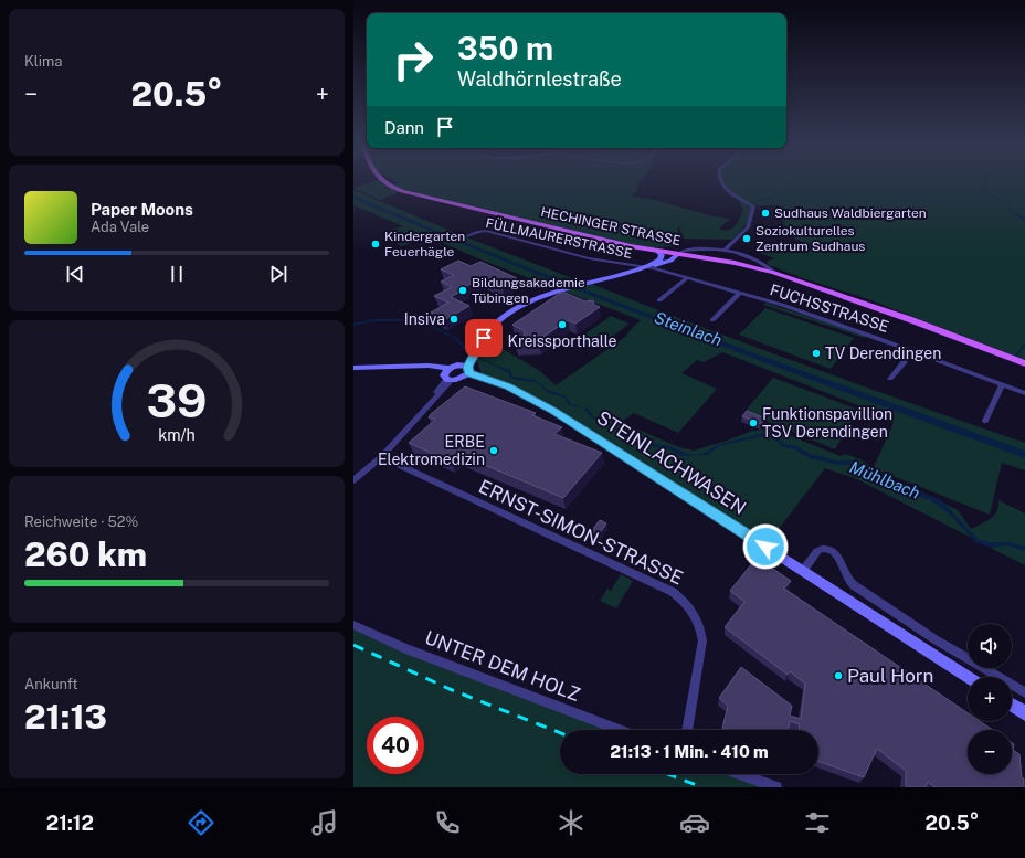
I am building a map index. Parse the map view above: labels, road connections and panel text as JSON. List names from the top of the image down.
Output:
{
  "streets": {
    "main road": ["HECHINGER STRASSE"],
    "street": [
      "FÜLLMAURERSTRASSE",
      "FUCHSSTRASSE",
      "STEINLACHWASEN",
      "ERNST-SIMON-STRASSE",
      "UNTER DEM HOLZ"
    ]
  },
  "crossings": [
    ["FÜLLMAURERSTRASSE", "FUCHSSTRASSE"]
  ],
  "water": ["Steinlach", "Mühlbach"],
  "places": [
    "Sudhaus Waldbiergarten",
    "Soziokulturelles Zentrum Sudhaus",
    "Kindergarten Feuerhägle",
    "Bildungsakademie Tübingen",
    "Insiva",
    "Kreissporthalle",
    "TV Derendingen",
    "Funktionspavillion TSV Derendingen",
    "ERBE Elektromedizin",
    "Paul Horn"
  ],
  "page": {
    "tile": [
      "Klima",
      ["Reichweite · 52%", "260 km"],
      ["Ankunft", "21:13"]
    ],
    "turn": ["350 m", "Waldhörnlestraße"],
    "heat": ["−", "20.5°", "+"],
    "then": "Dann",
    "song": ["Paper Moons", "Ada Vale"],
    "map_buttons": ["+", "−"],
    "limit": "40",
    "trip": "21:13 · 1 Min. · 410 m",
    "tabs": ["21:12", "20.5°"],
    "gauge": ["39", "km/h"]
  }
}
